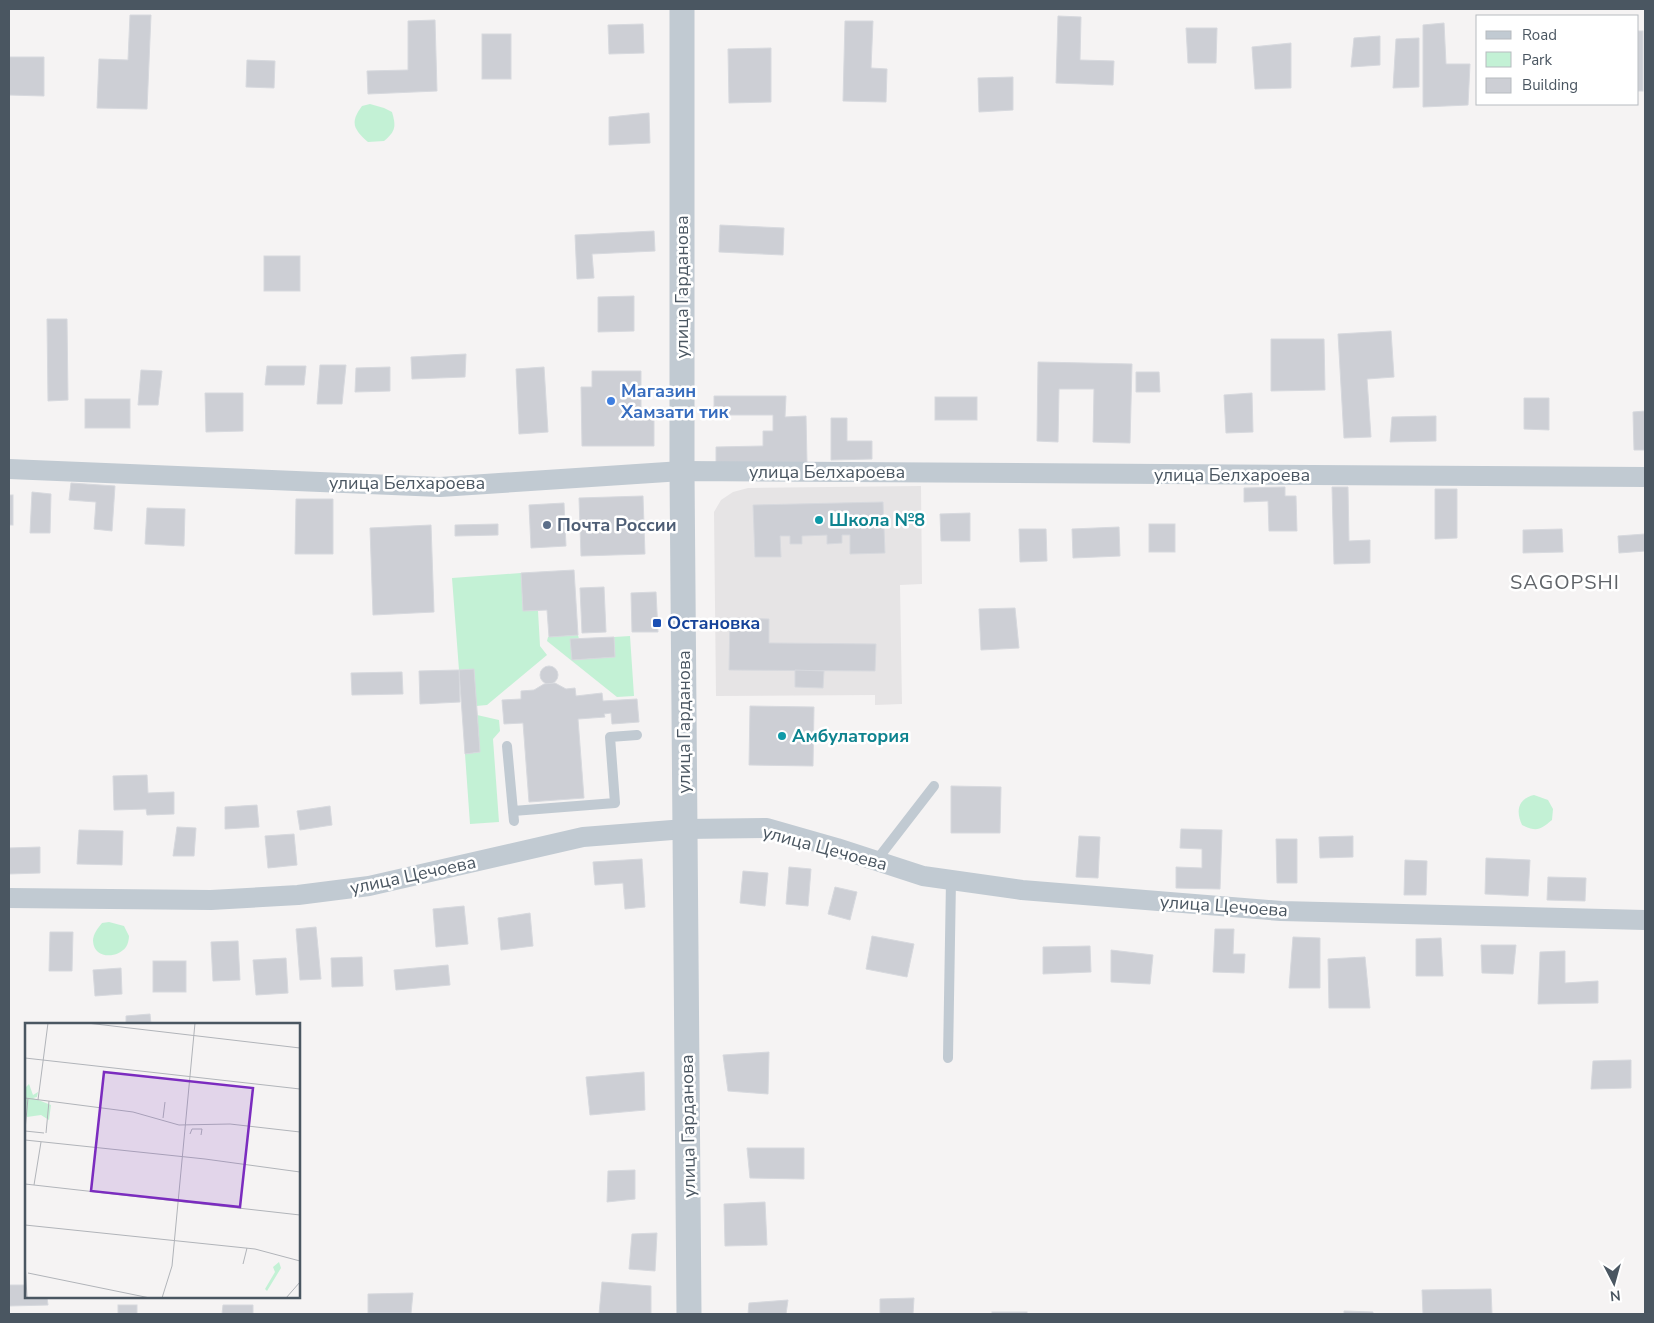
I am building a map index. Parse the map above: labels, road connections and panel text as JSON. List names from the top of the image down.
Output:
{
  "streets": {
    "street": ["улица Гарданова", "улица Белхароева", "улица Цечоева"]
  },
  "crossings": [
    ["улица Гарданова", "улица Белхароева"],
    ["улица Гарданова", "улица Цечоева"]
  ],
  "districts": ["SAGOPSHI"],
  "places": {
    "other": [
      "Магазин Хамзати тик",
      "Школа №8",
      "Почта России",
      "Амбулатория"
    ],
    "transit": ["Остановка"]
  },
  "legend": ["Road", "Park", "Building"],
  "north": "bottom"
}
